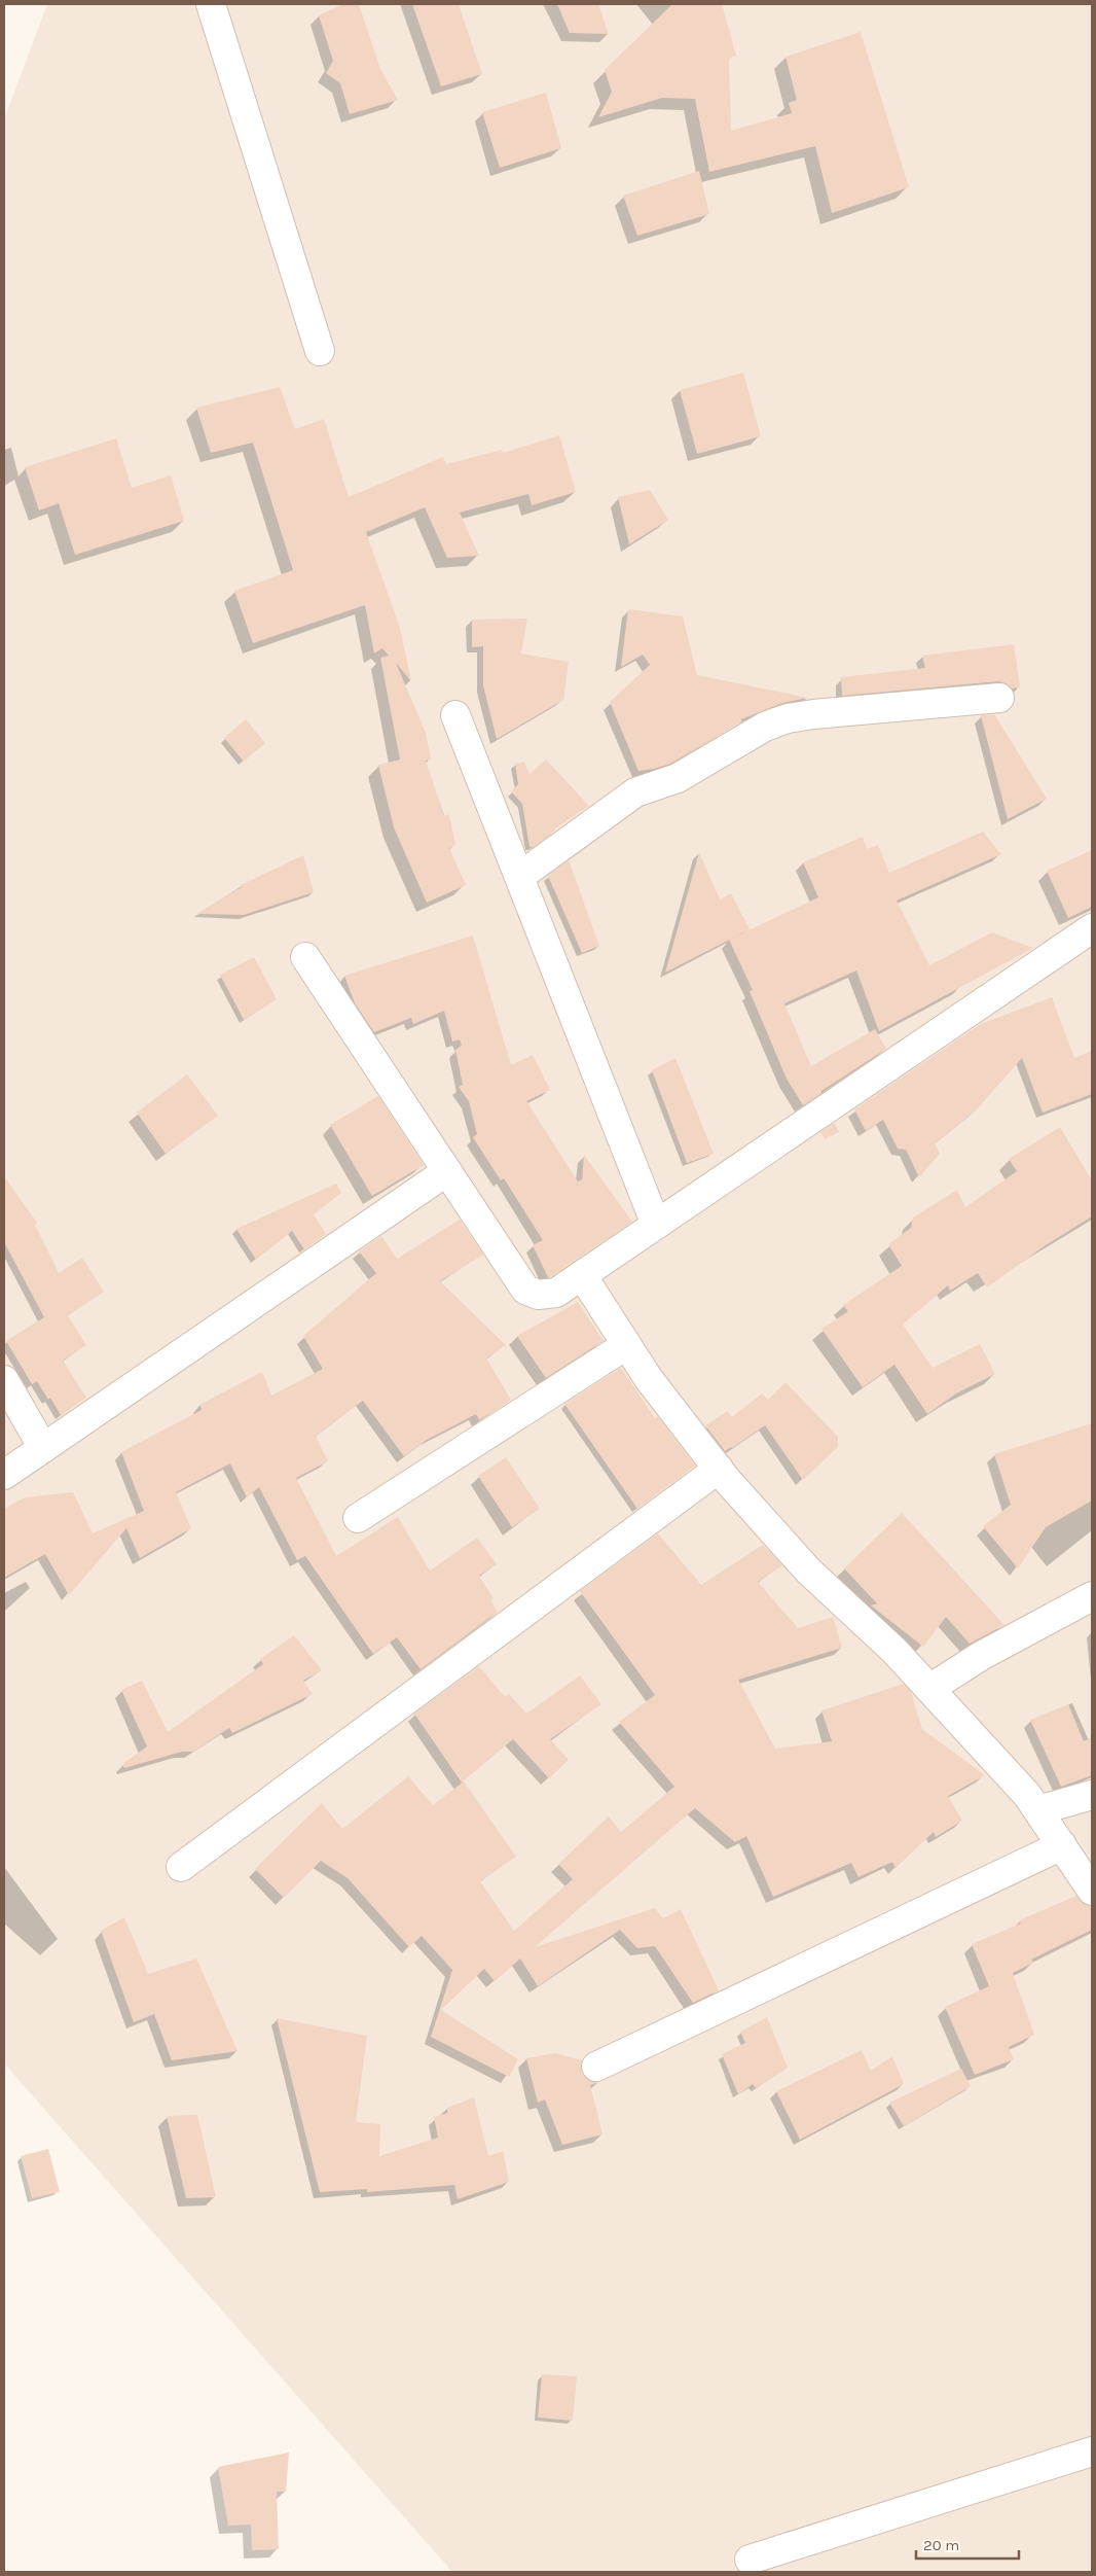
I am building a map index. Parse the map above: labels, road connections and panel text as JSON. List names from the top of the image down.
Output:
{
  "scale_bar": "20 m"
}
